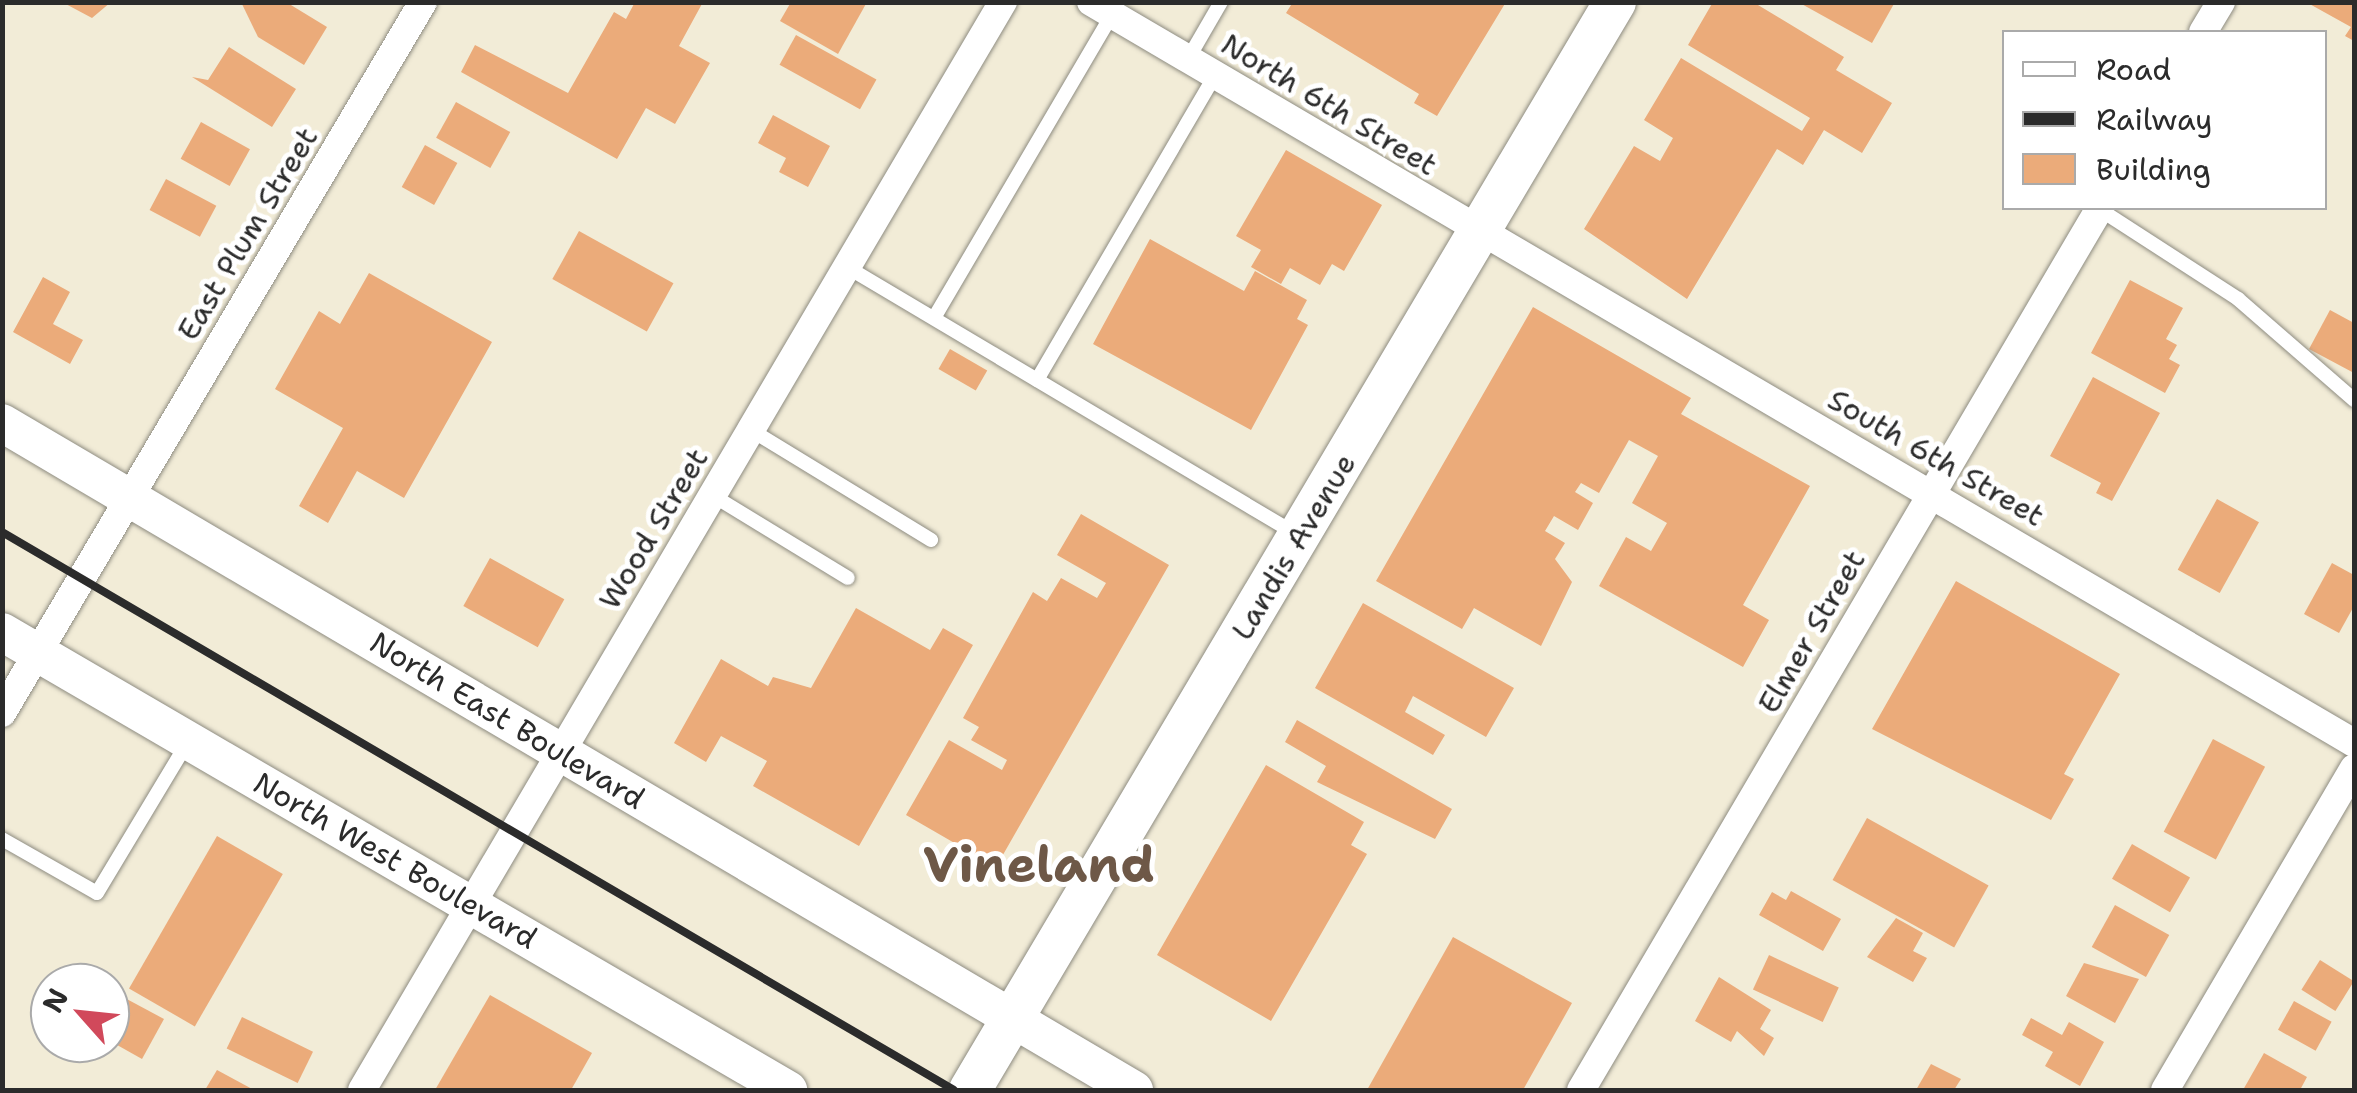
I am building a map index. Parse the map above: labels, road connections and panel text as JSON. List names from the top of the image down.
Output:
{
  "streets": {
    "main road": ["Landis Avenue", "North East Boulevard", "North West Boulevard"],
    "street": [
      "North 6th Street",
      "East Plum Street",
      "South 6th Street",
      "Wood Street",
      "Elmer Street"
    ]
  },
  "crossings": [
    ["North 6th Street", "South 6th Street"],
    ["North 6th Street", "Landis Avenue"],
    ["East Plum Street", "North East Boulevard"],
    ["East Plum Street", "North West Boulevard"],
    ["South 6th Street", "Landis Avenue"],
    ["South 6th Street", "Elmer Street"],
    ["Wood Street", "North East Boulevard"],
    ["Wood Street", "North West Boulevard"],
    ["Landis Avenue", "North East Boulevard"]
  ],
  "districts": ["Vineland"],
  "legend": ["Road", "Railway", "Building"],
  "north": "top left"
}
